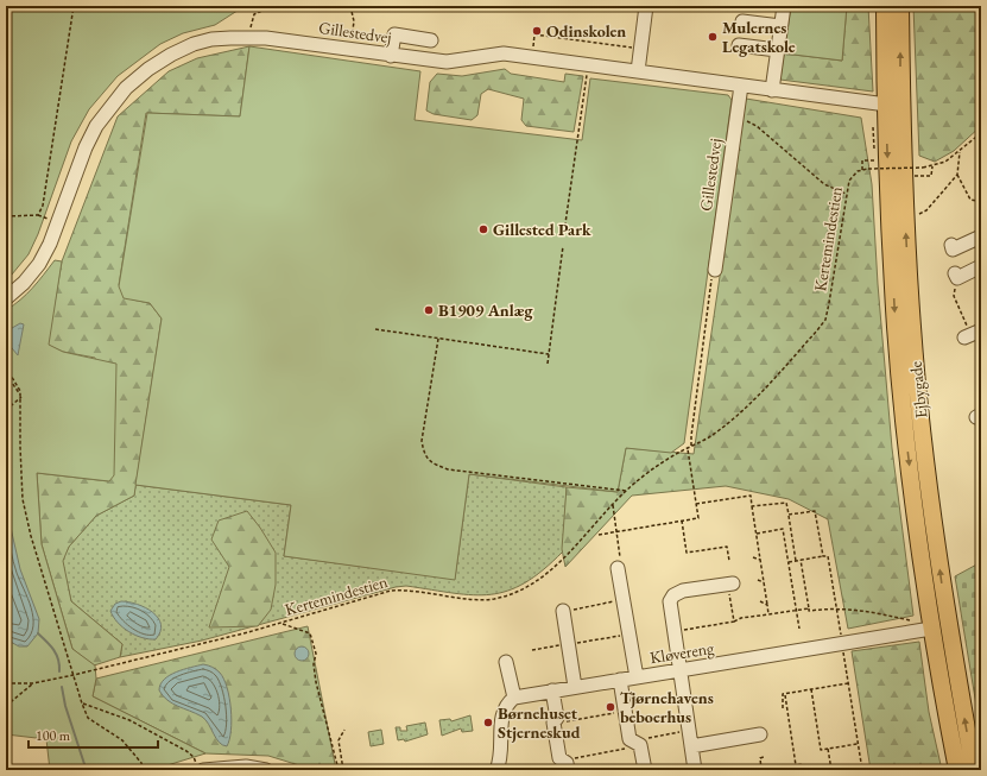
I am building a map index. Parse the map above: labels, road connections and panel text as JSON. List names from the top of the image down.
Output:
{
  "streets": {
    "main road": ["Ejbygade"],
    "street": ["Gillestedvej", "Kløvereng"],
    "path": ["Kertemindestien"]
  },
  "crossings": [
    ["Gillestedvej", "Ejbygade"],
    ["Ejbygade", "Kløvereng"]
  ],
  "places": [
    "Odinskolen",
    "Mulernes Legatskole",
    "Gillested Park",
    "B1909 Anlæg",
    "Tjørnehavens beboerhus",
    "Børnehuset Stjerneskud"
  ],
  "scale_bar": "100 m"
}
